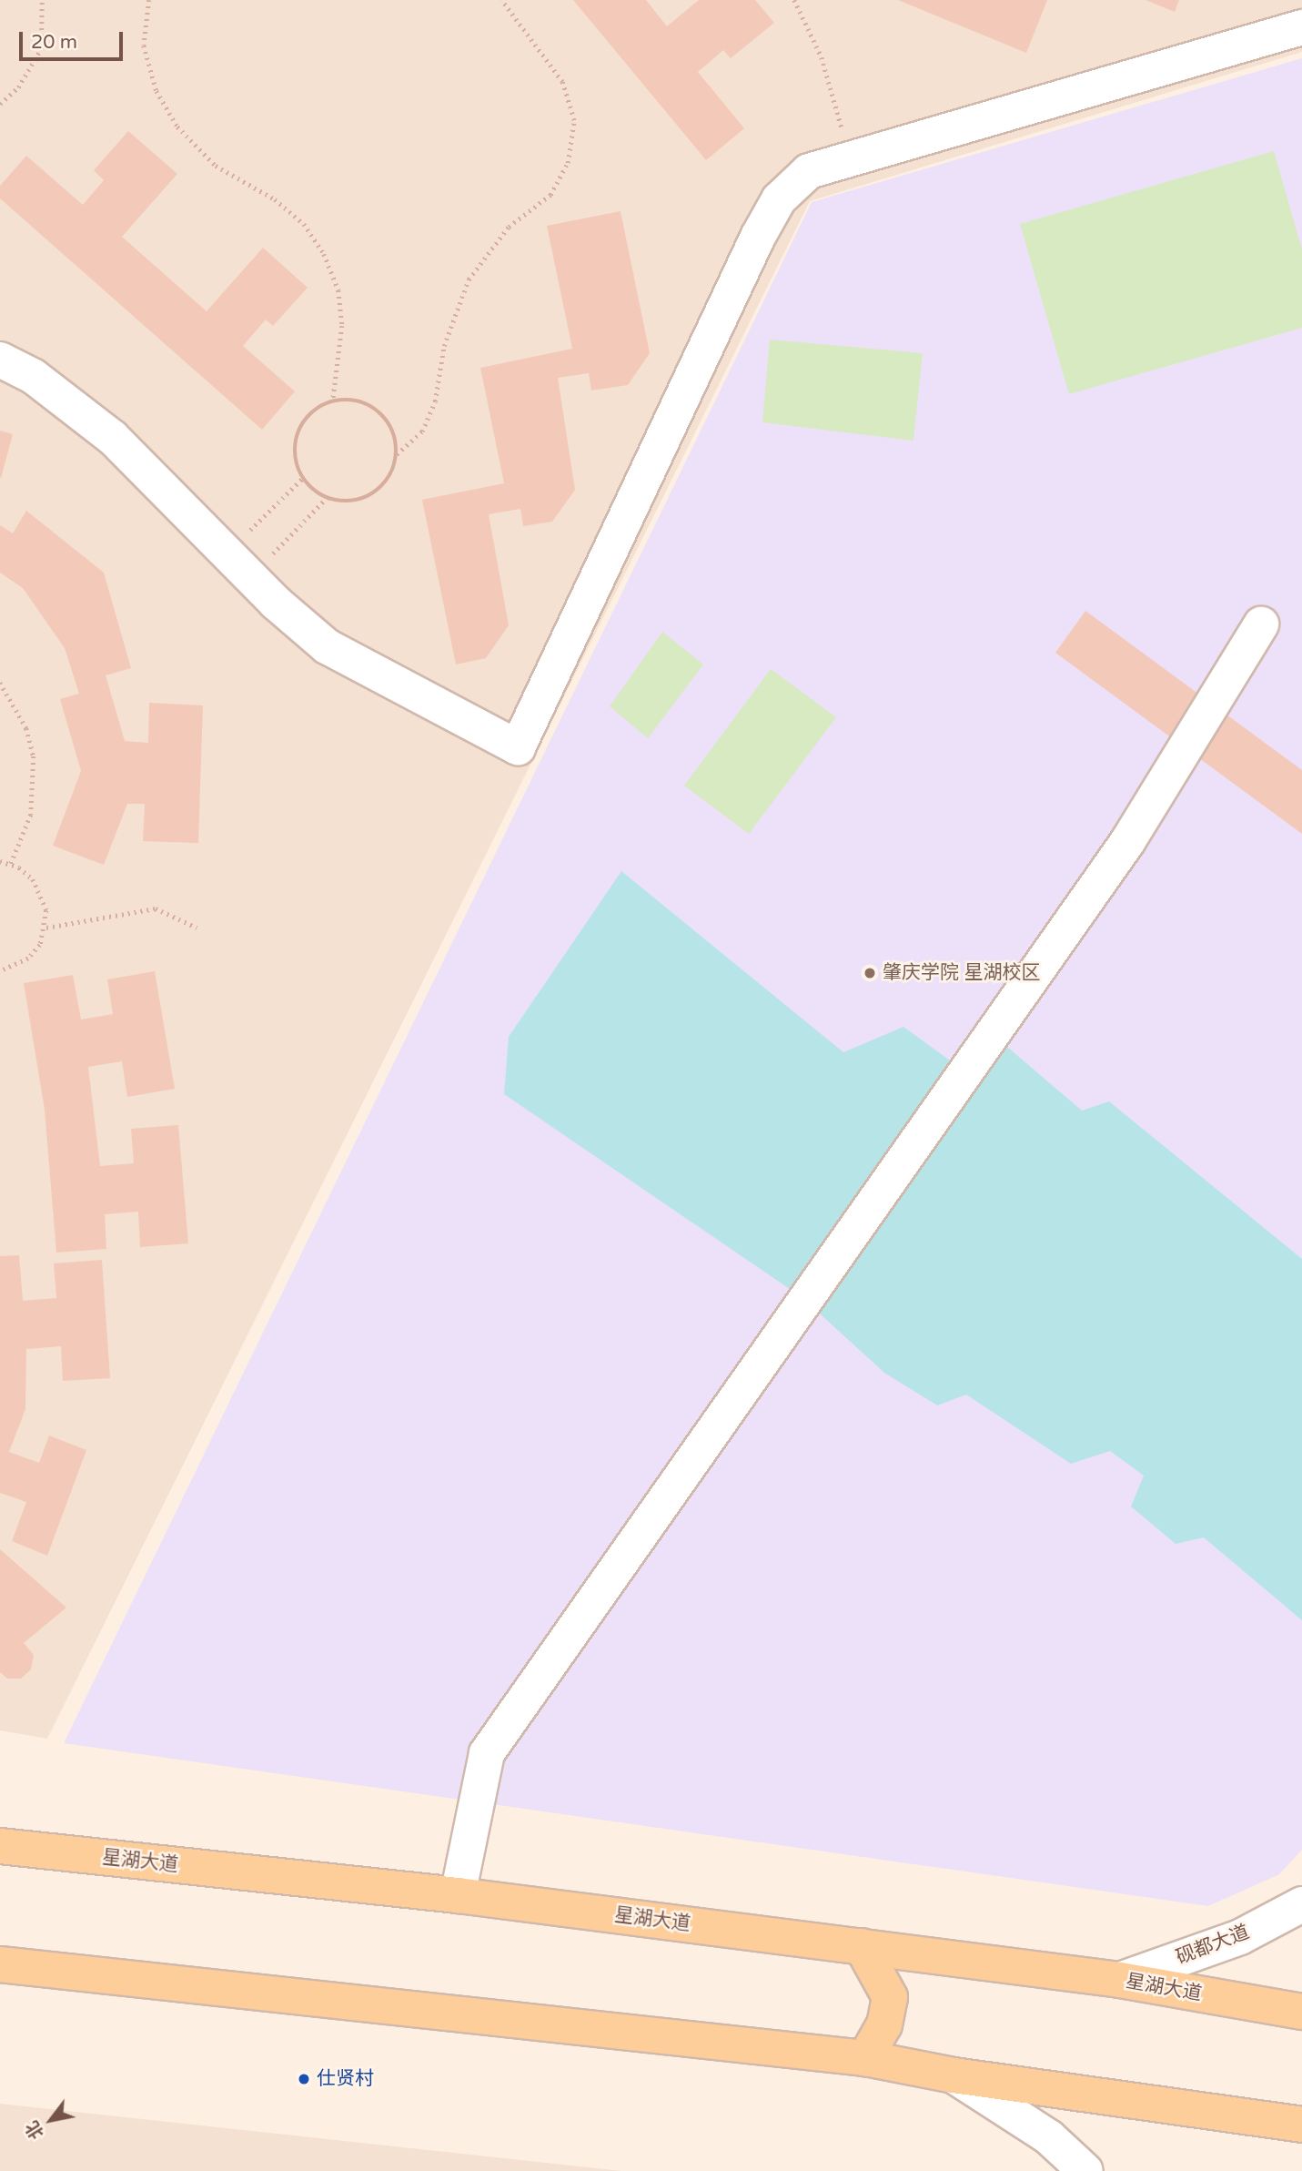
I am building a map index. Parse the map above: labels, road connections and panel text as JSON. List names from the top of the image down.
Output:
{
  "streets": {
    "main road": ["星湖大道"],
    "street": ["砚都大道"]
  },
  "crossings": [
    ["星湖大道", "砚都大道"]
  ],
  "places": ["肇庆学院 星湖校区", "仕贤村"],
  "scale_bar": "20 m",
  "north": "bottom left"
}
